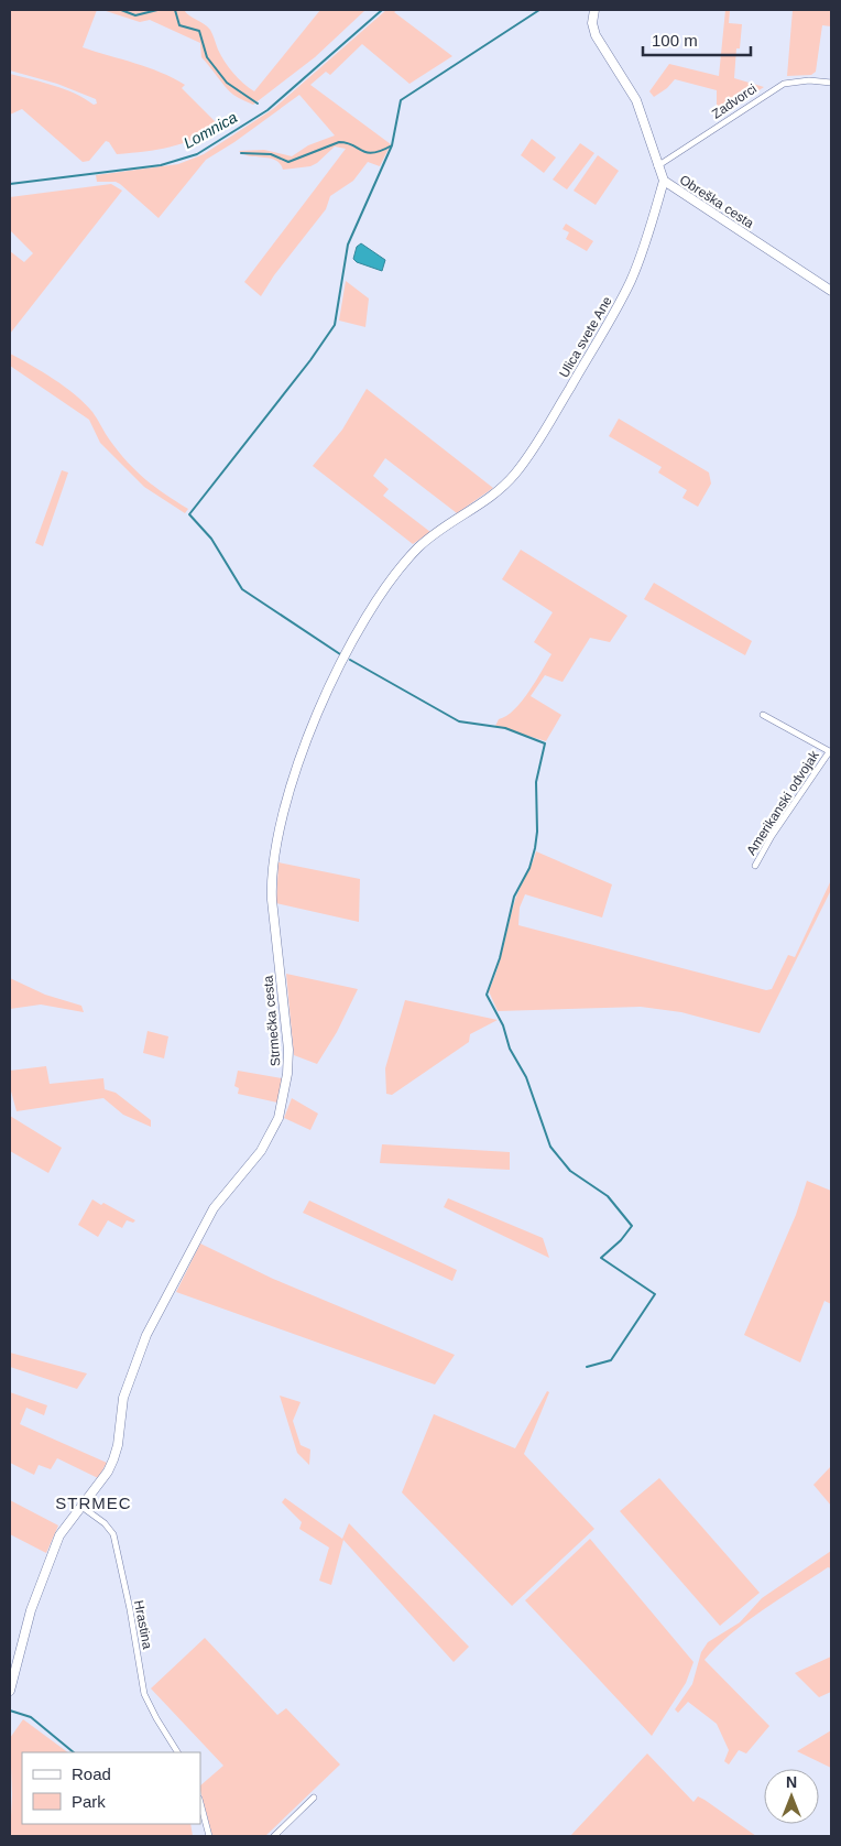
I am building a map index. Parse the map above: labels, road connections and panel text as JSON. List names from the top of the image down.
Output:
{
  "streets": {
    "street": [
      "Zadvorci",
      "Obreška cesta",
      "Ulica svete Ane",
      "Amerikanski odvojak",
      "Strmečka cesta",
      "Hrastina"
    ]
  },
  "crossings": [
    ["Zadvorci", "Obreška cesta"],
    ["Obreška cesta", "Ulica svete Ane"],
    ["Ulica svete Ane", "Strmečka cesta"],
    ["Strmečka cesta", "Hrastina"]
  ],
  "districts": ["STRMEC"],
  "water": ["Lomnica"],
  "legend": ["Road", "Park"],
  "scale_bar": "100 m",
  "north": "top"
}
